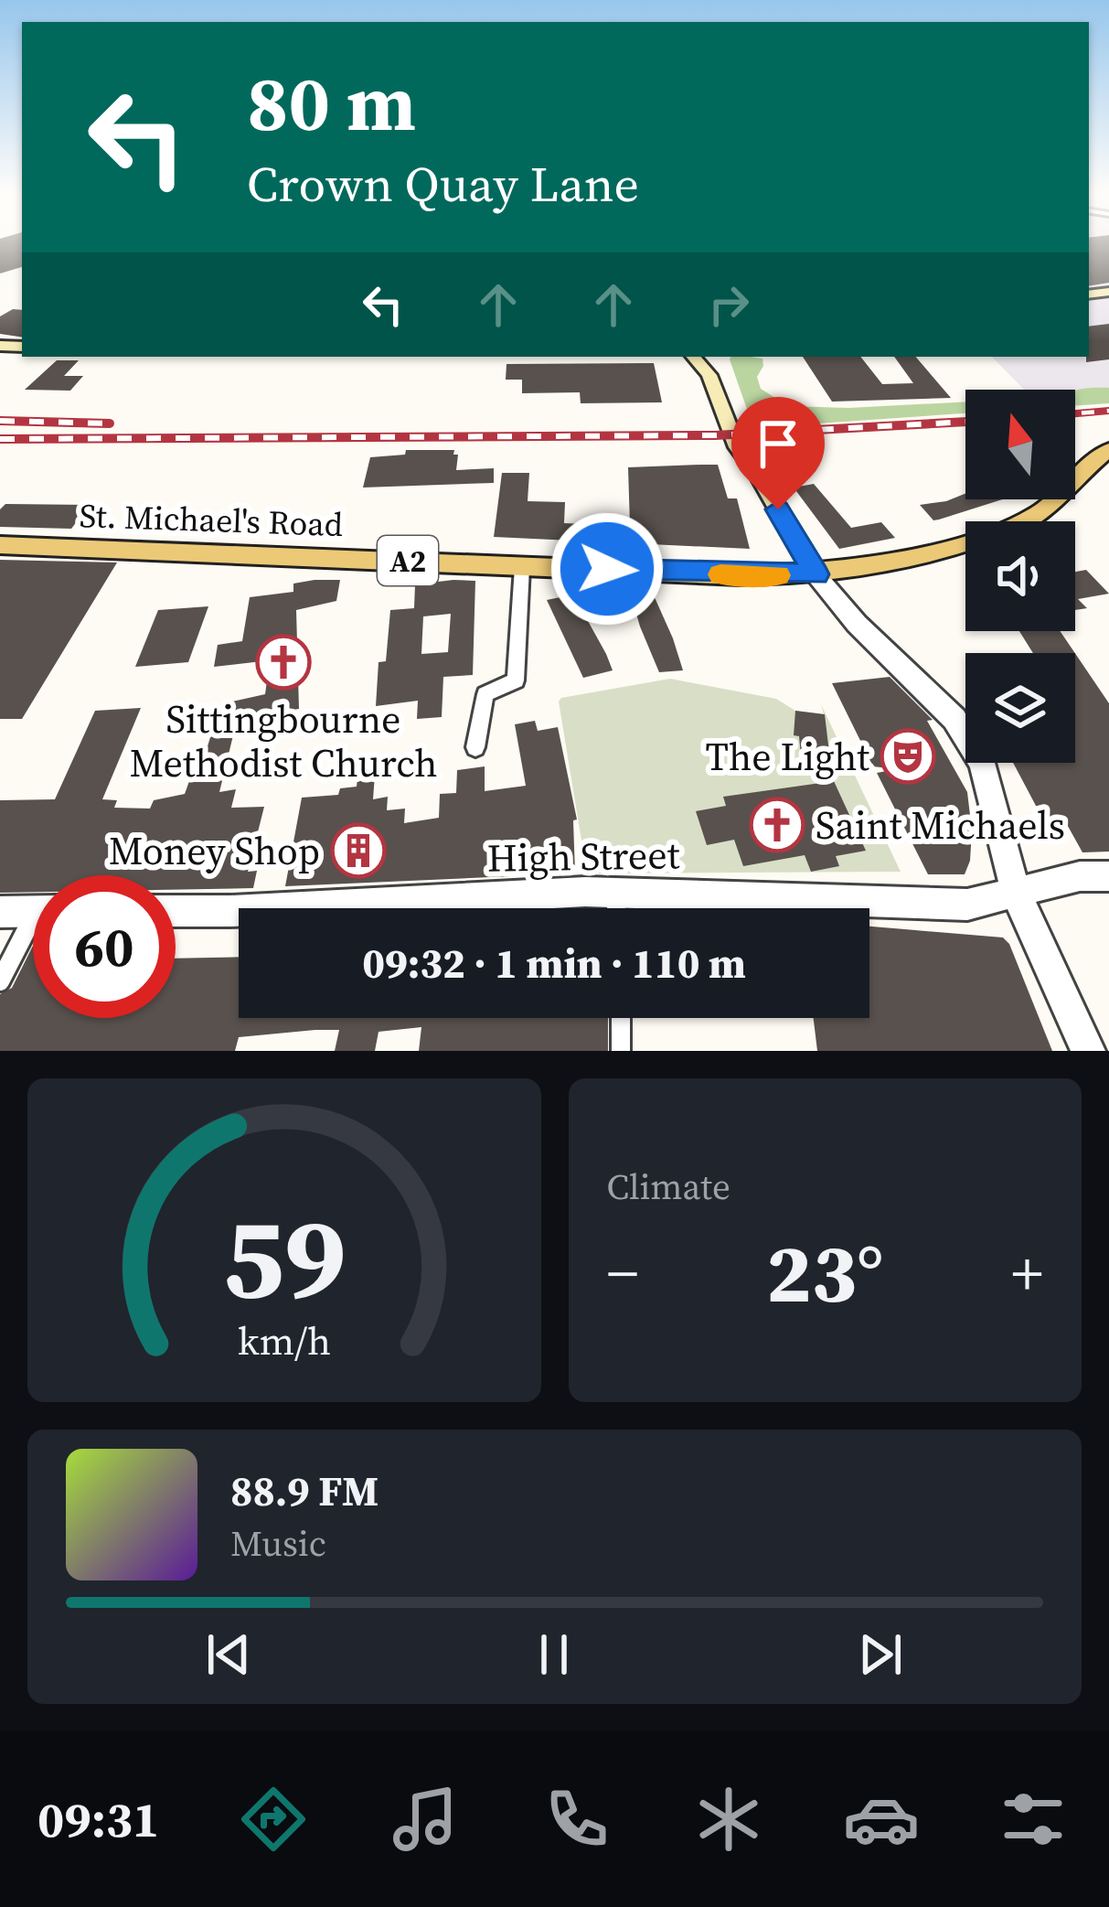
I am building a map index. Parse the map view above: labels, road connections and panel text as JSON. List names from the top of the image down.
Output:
{
  "streets": {
    "main road": ["St. Michael's Road", "A2"],
    "street": ["High Street"]
  },
  "places": {
    "church": ["Sittingbourne Methodist Church", "Saint Michaels"],
    "theatre": ["The Light"],
    "building": ["Money Shop"]
  },
  "north": "top",
  "page": {
    "turn": ["80 m", "Crown Quay Lane"],
    "limit": "60",
    "trip": "09:32 · 1 min · 110 m",
    "tile": "Climate",
    "heat": ["−", "23°", "+"],
    "song": ["88.9 FM", "Music"],
    "tabs": "09:31",
    "gauge": ["59", "km/h"]
  }
}
